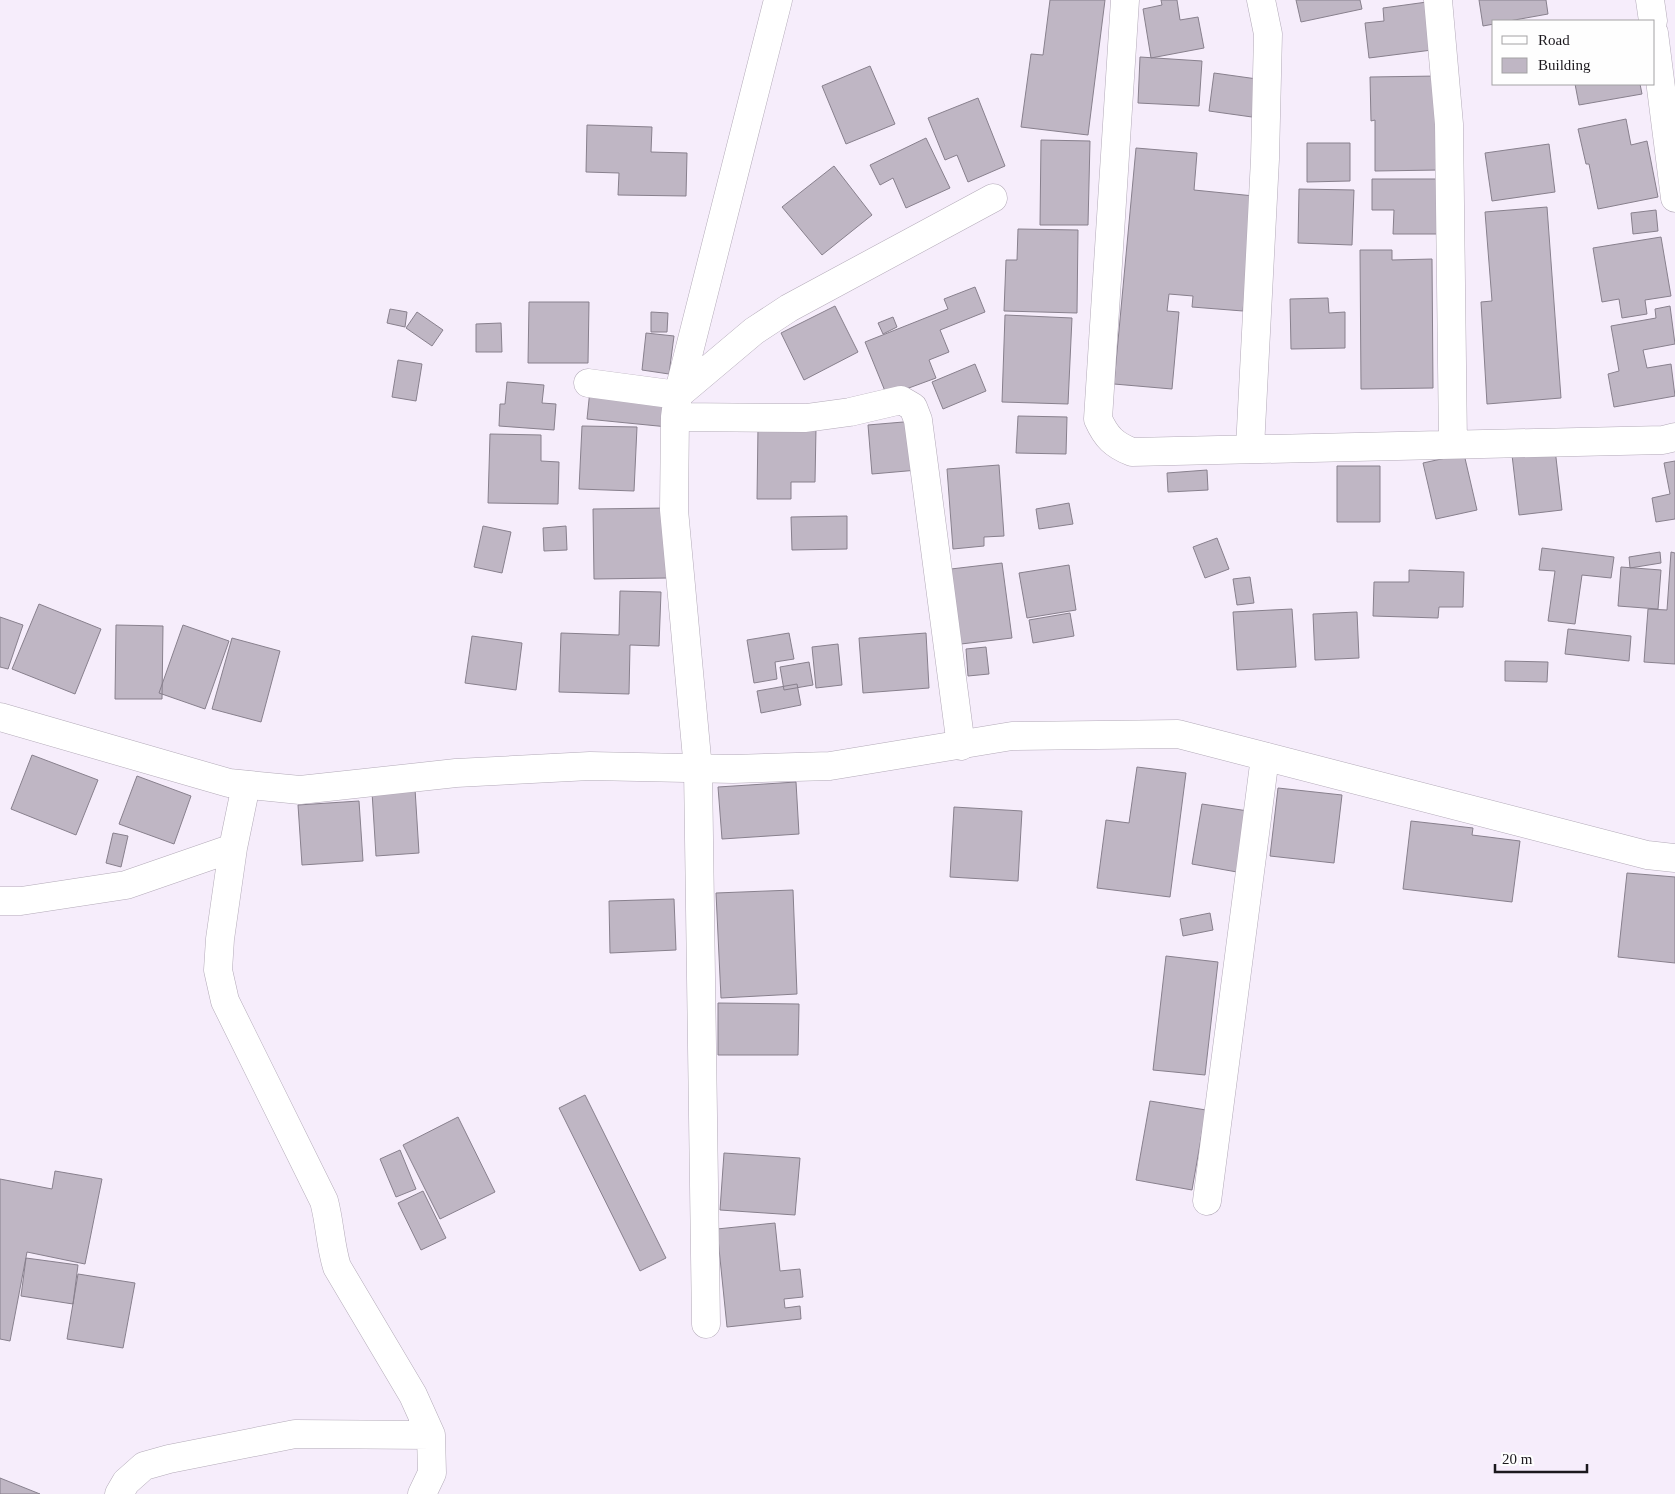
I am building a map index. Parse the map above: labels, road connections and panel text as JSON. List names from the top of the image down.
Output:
{
  "legend": ["Road", "Building"],
  "scale_bar": "20 m"
}
